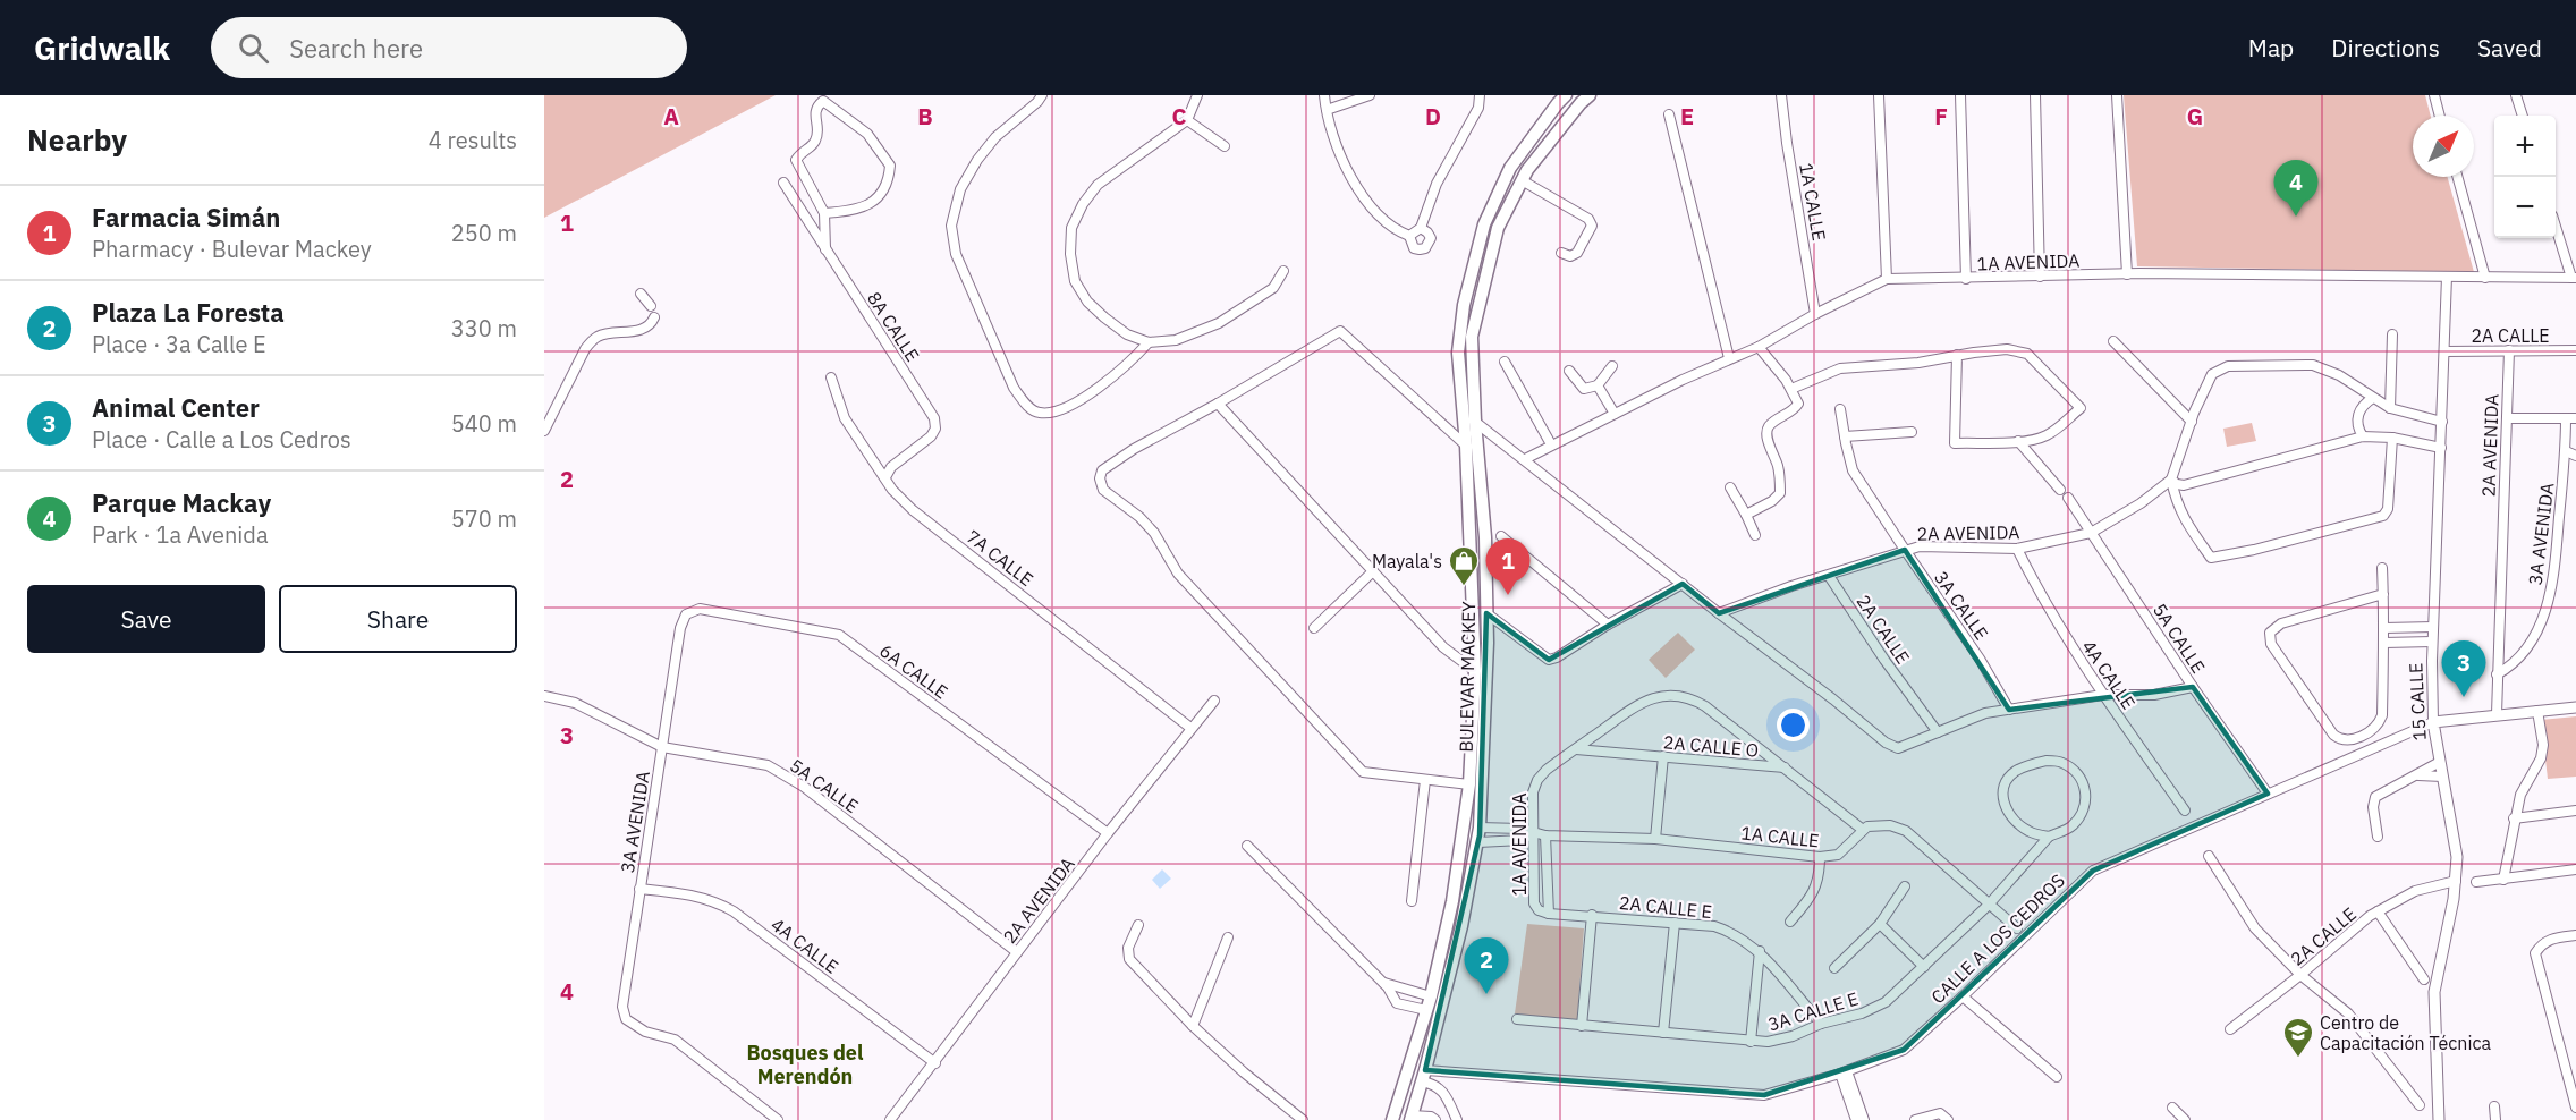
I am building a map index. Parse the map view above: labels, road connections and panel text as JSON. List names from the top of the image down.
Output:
{
  "streets": {
    "main road": ["BULEVAR MACKEY"],
    "street": [
      "1A CALLE",
      "1A AVENIDA",
      "8A CALLE",
      "2A CALLE",
      "2A AVENIDA",
      "3A AVENIDA",
      "7A CALLE",
      "3A CALLE",
      "5A CALLE",
      "6A CALLE",
      "4A CALLE",
      "15 CALLE",
      "2A CALLE O",
      "2A CALLE E",
      "CALLE A LOS CEDROS",
      "3A CALLE E"
    ]
  },
  "crossings": [
    ["1A CALLE", "1A AVENIDA"],
    ["1A CALLE", "BULEVAR MACKEY"],
    ["1A AVENIDA", "15 CALLE"],
    ["1A AVENIDA", "2A CALLE O"],
    ["1A AVENIDA", "2A CALLE E"],
    ["8A CALLE", "7A CALLE"],
    ["2A CALLE", "2A AVENIDA"],
    ["2A CALLE", "15 CALLE"],
    ["2A AVENIDA", "3A AVENIDA"],
    ["2A AVENIDA", "7A CALLE"],
    ["2A AVENIDA", "3A CALLE"],
    ["2A AVENIDA", "5A CALLE"],
    ["2A AVENIDA", "6A CALLE"],
    ["2A AVENIDA", "4A CALLE"],
    ["2A AVENIDA", "CALLE A LOS CEDROS"],
    ["3A AVENIDA", "5A CALLE"],
    ["3A AVENIDA", "6A CALLE"],
    ["3A AVENIDA", "4A CALLE"],
    ["5A CALLE", "CALLE A LOS CEDROS"],
    ["BULEVAR MACKEY", "CALLE A LOS CEDROS"],
    ["15 CALLE", "CALLE A LOS CEDROS"],
    ["2A CALLE E", "3A CALLE E"]
  ],
  "districts": ["Bosques del Merendón"],
  "places": {
    "shop": ["Mayala's"],
    "school or university": ["Centro de Capacitación Técnica"]
  },
  "north": "top right",
  "page": {
    "header": "Gridwalk",
    "search": "Search here",
    "nav": ["Map", "Directions", "Saved"],
    "heading": ["Nearby", "4 results"],
    "map_buttons": ["+", "−"],
    "pins": [
      "4",
      "1",
      "3",
      "2"
    ],
    "list": [
      {
        "mark": "1",
        "name": "Farmacia Simán",
        "note": "Pharmacy · Bulevar Mackey",
        "value": "250 m"
      },
      {
        "mark": "2",
        "name": "Plaza La Foresta",
        "note": "Place · 3a Calle E",
        "value": "330 m"
      },
      {
        "mark": "3",
        "name": "Animal Center",
        "note": "Place · Calle a Los Cedros",
        "value": "540 m"
      },
      {
        "mark": "4",
        "name": "Parque Mackay",
        "note": "Park · 1a Avenida",
        "value": "570 m"
      }
    ],
    "buttons": ["Save", "Share"]
  },
  "grid": {
    "columns": [
      "A",
      "B",
      "C",
      "D",
      "E",
      "F",
      "G"
    ],
    "rows": [
      "1",
      "2",
      "3",
      "4"
    ]
  }
}
